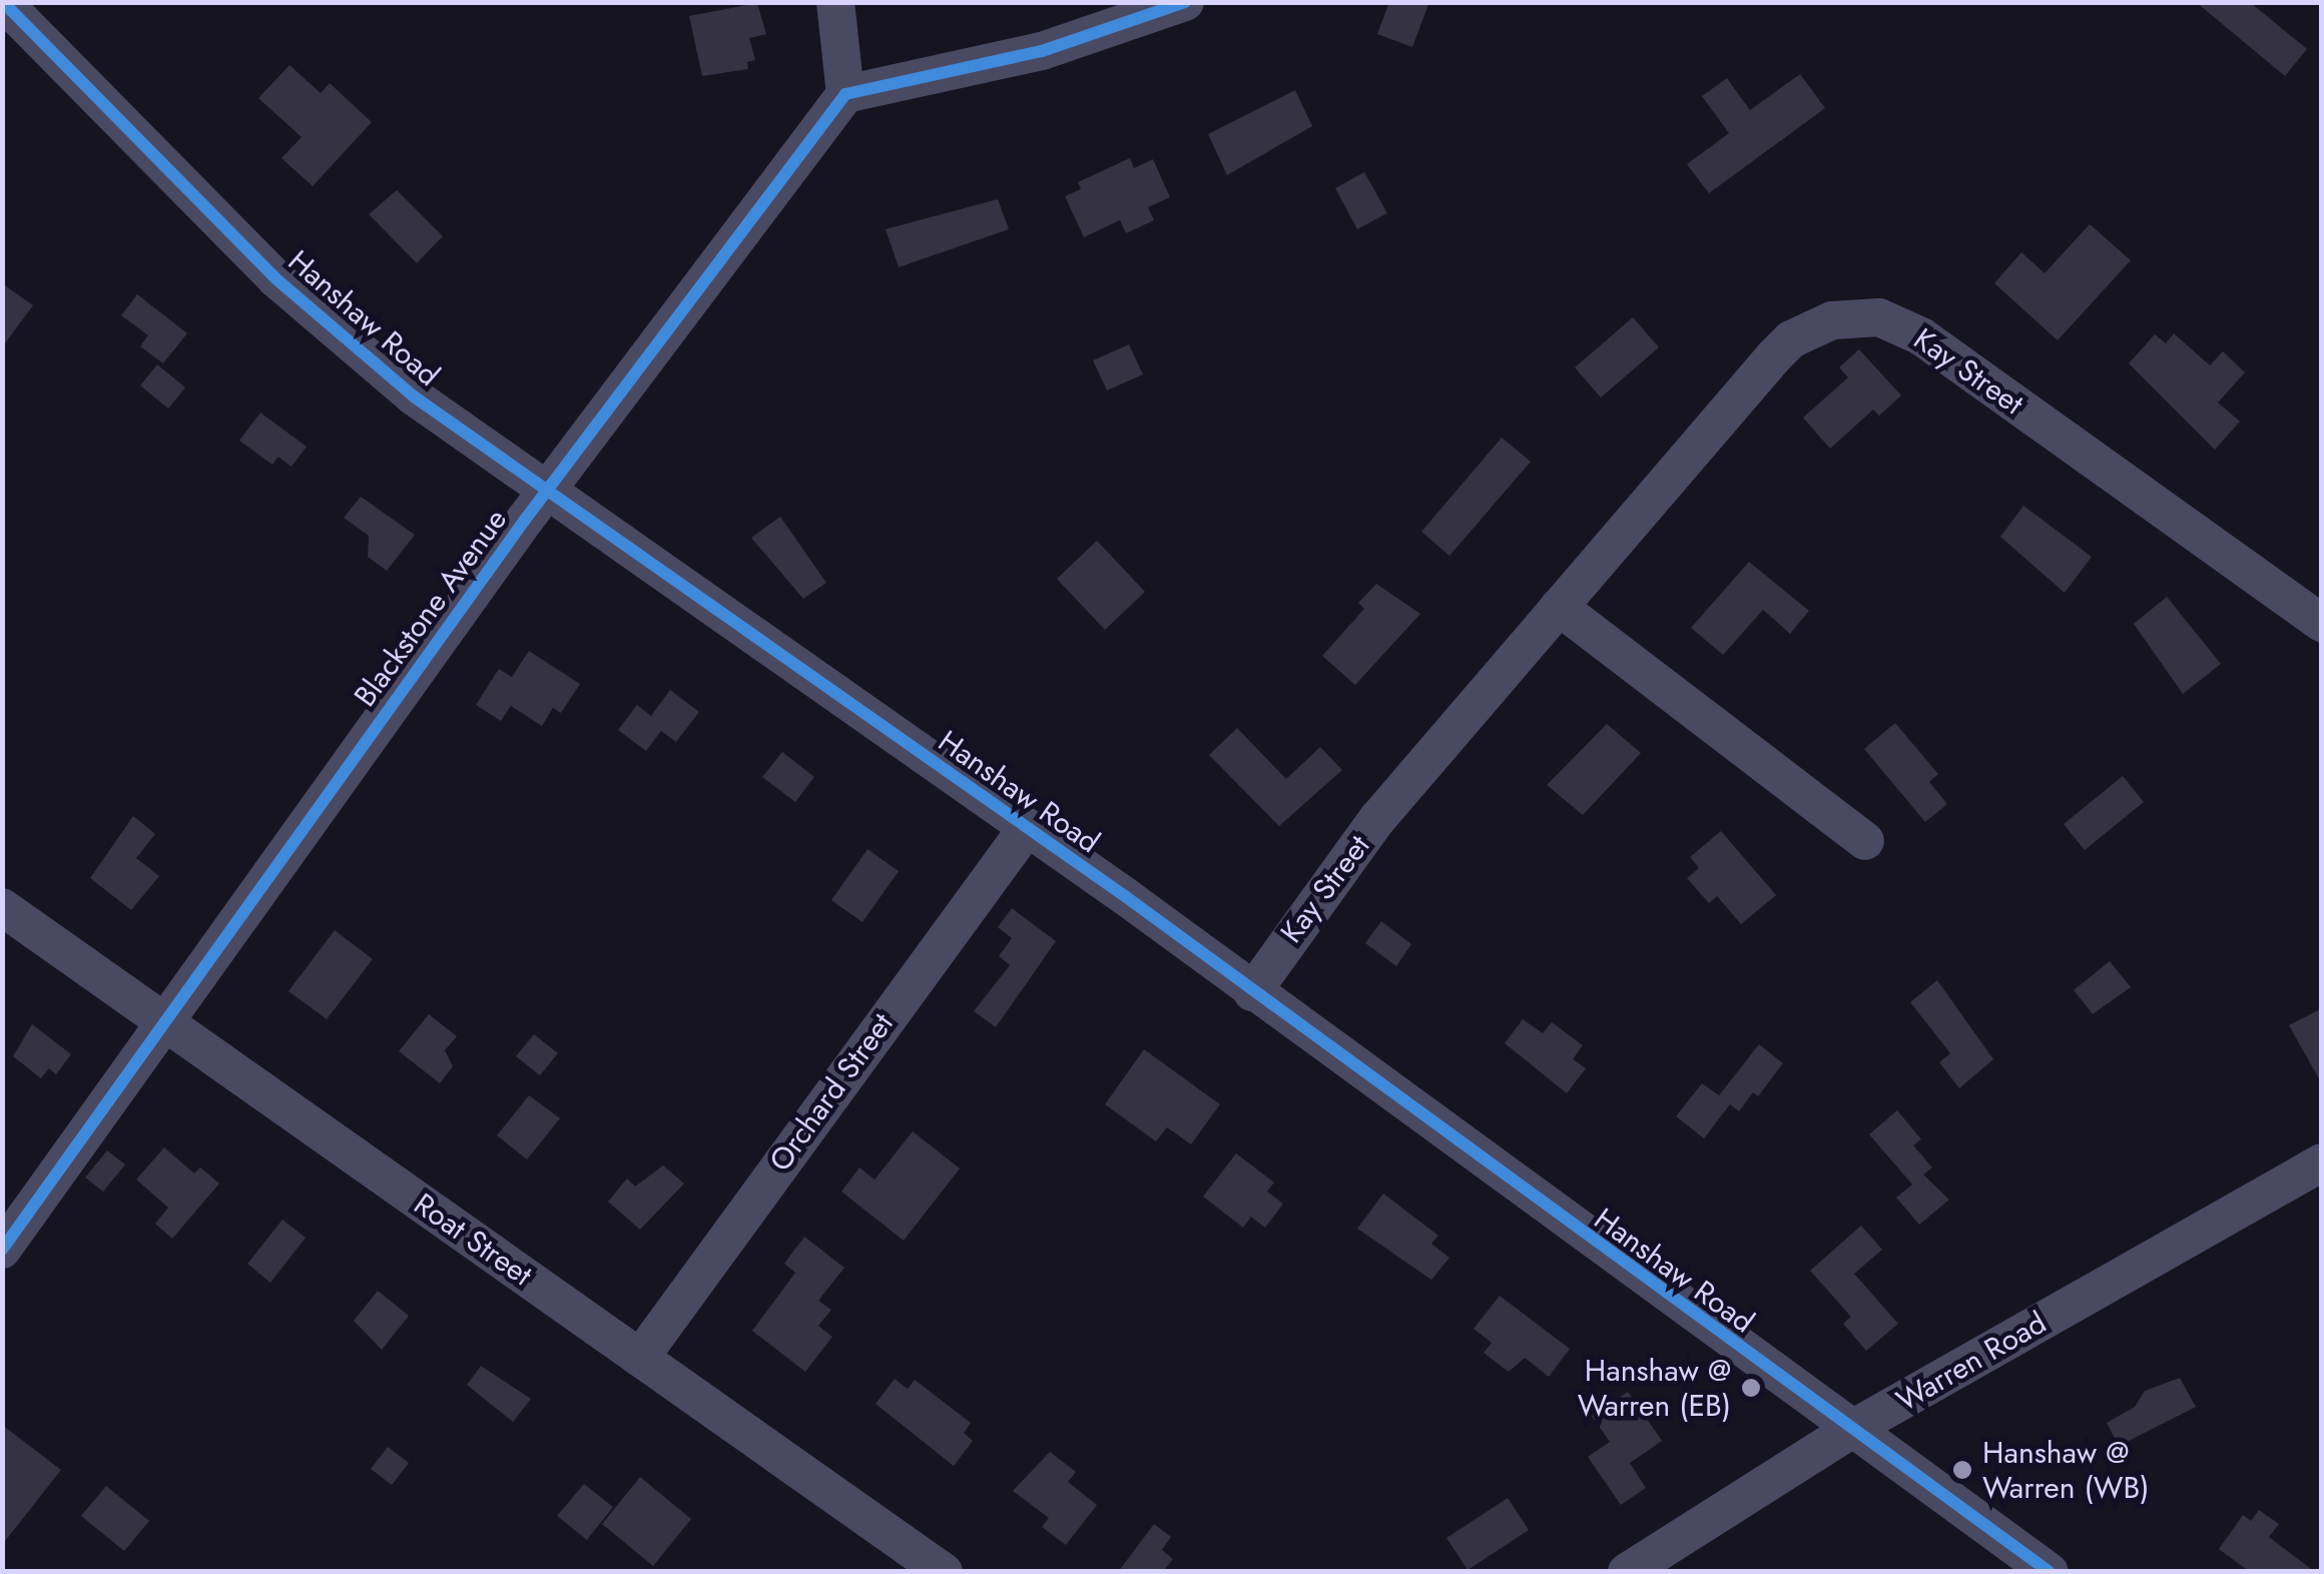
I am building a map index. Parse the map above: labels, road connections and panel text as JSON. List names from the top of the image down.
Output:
{
  "streets": {
    "street": [
      "Hanshaw Road",
      "Kay Street",
      "Blackstone Avenue",
      "Orchard Street",
      "Roat Street",
      "Warren Road"
    ]
  },
  "crossings": [
    ["Hanshaw Road", "Kay Street"],
    ["Hanshaw Road", "Blackstone Avenue"],
    ["Hanshaw Road", "Orchard Street"],
    ["Hanshaw Road", "Warren Road"],
    ["Blackstone Avenue", "Roat Street"],
    ["Orchard Street", "Roat Street"]
  ],
  "places": ["Hanshaw @ Warren (EB)", "Hanshaw @ Warren (WB)"]
}
